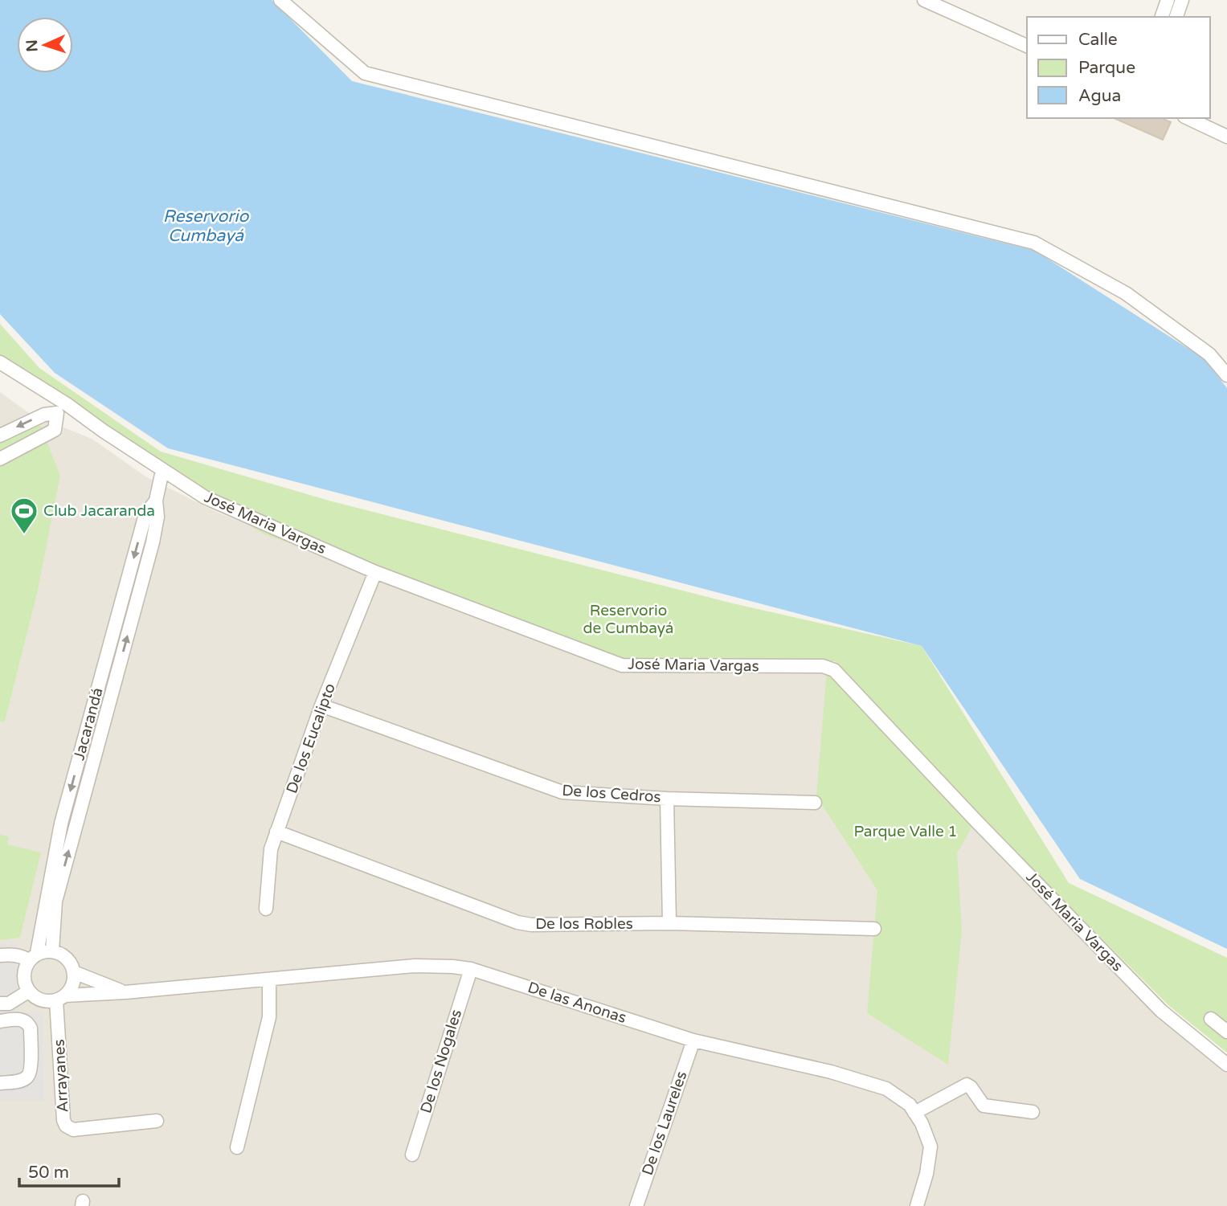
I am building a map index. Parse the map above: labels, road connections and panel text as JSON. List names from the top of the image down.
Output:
{
  "streets": {
    "street": [
      "José Maria Vargas",
      "Jacarandá",
      "De los Eucalipto",
      "De los Cedros",
      "De los Robles",
      "De las Anonas",
      "De los Nogales",
      "Arrayanes",
      "De los Laureles"
    ]
  },
  "crossings": [
    ["José Maria Vargas", "Jacarandá"],
    ["José Maria Vargas", "De los Eucalipto"],
    ["Jacarandá", "De las Anonas"],
    ["Jacarandá", "Arrayanes"],
    ["De los Eucalipto", "De los Cedros"],
    ["De los Eucalipto", "De los Robles"],
    ["De las Anonas", "De los Nogales"],
    ["De las Anonas", "Arrayanes"],
    ["De las Anonas", "De los Laureles"]
  ],
  "water": ["Reservorio Cumbayá"],
  "parks": ["Reservorio de Cumbayá", "Parque Valle 1"],
  "places": {
    "sports": ["Club Jacaranda"]
  },
  "legend": ["Calle", "Parque", "Agua"],
  "scale_bar": "50 m",
  "north": "left"
}
